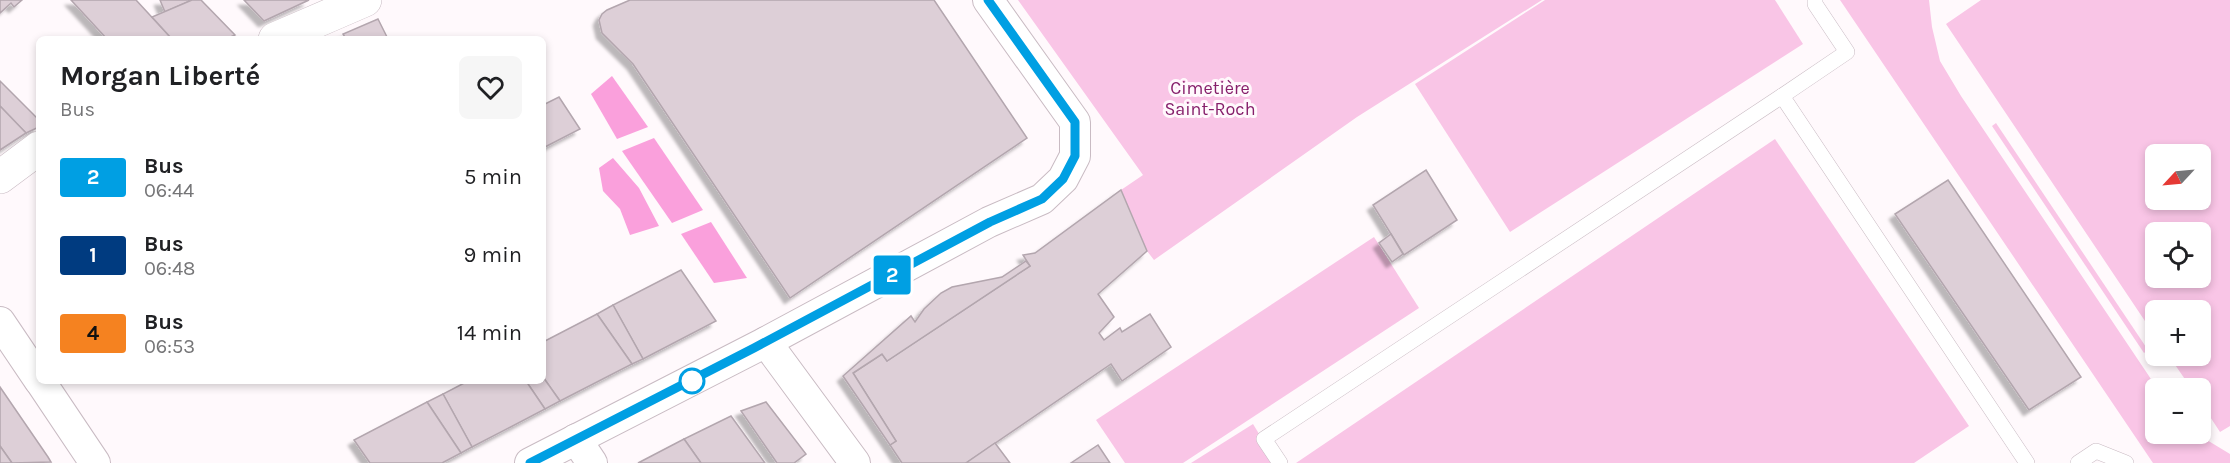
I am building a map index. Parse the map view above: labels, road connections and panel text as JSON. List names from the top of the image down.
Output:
{
  "parks": ["Cimetière Saint-Roch"],
  "lines": ["bus line 2"],
  "north": "bottom left",
  "page": {
    "on_map": "2",
    "heading": ["Morgan Liberté", "Bus"],
    "list": [
      {
        "mark": "2",
        "name": "Bus",
        "note": "06:44",
        "value": "5 min"
      },
      {
        "mark": "1",
        "name": "Bus",
        "note": "06:48",
        "value": "9 min"
      },
      {
        "mark": "4",
        "name": "Bus",
        "note": "06:53",
        "value": "14 min"
      }
    ],
    "map_buttons": ["+", "−"]
  }
}
